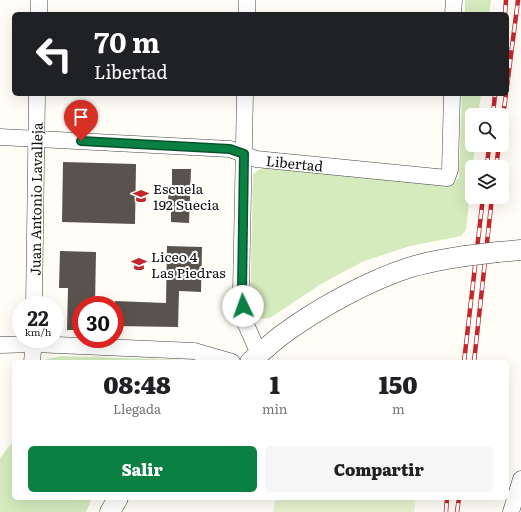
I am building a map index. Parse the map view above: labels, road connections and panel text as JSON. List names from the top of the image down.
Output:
{
  "streets": {
    "street": ["Libertad", "Juan Antonio Lavalleja"]
  },
  "crossings": [
    ["Libertad", "Juan Antonio Lavalleja"]
  ],
  "places": {
    "school or university": ["Escuela 192 Suecia", "Liceo 4 Las Piedras"]
  },
  "page": {
    "turn": ["70 m", "Libertad"],
    "speed": "22 km/h",
    "limit": "30",
    "eta": [
      "08:48",
      "Llegada",
      "1",
      "min",
      "150",
      "m"
    ],
    "buttons": ["Salir", "Compartir"]
  }
}
